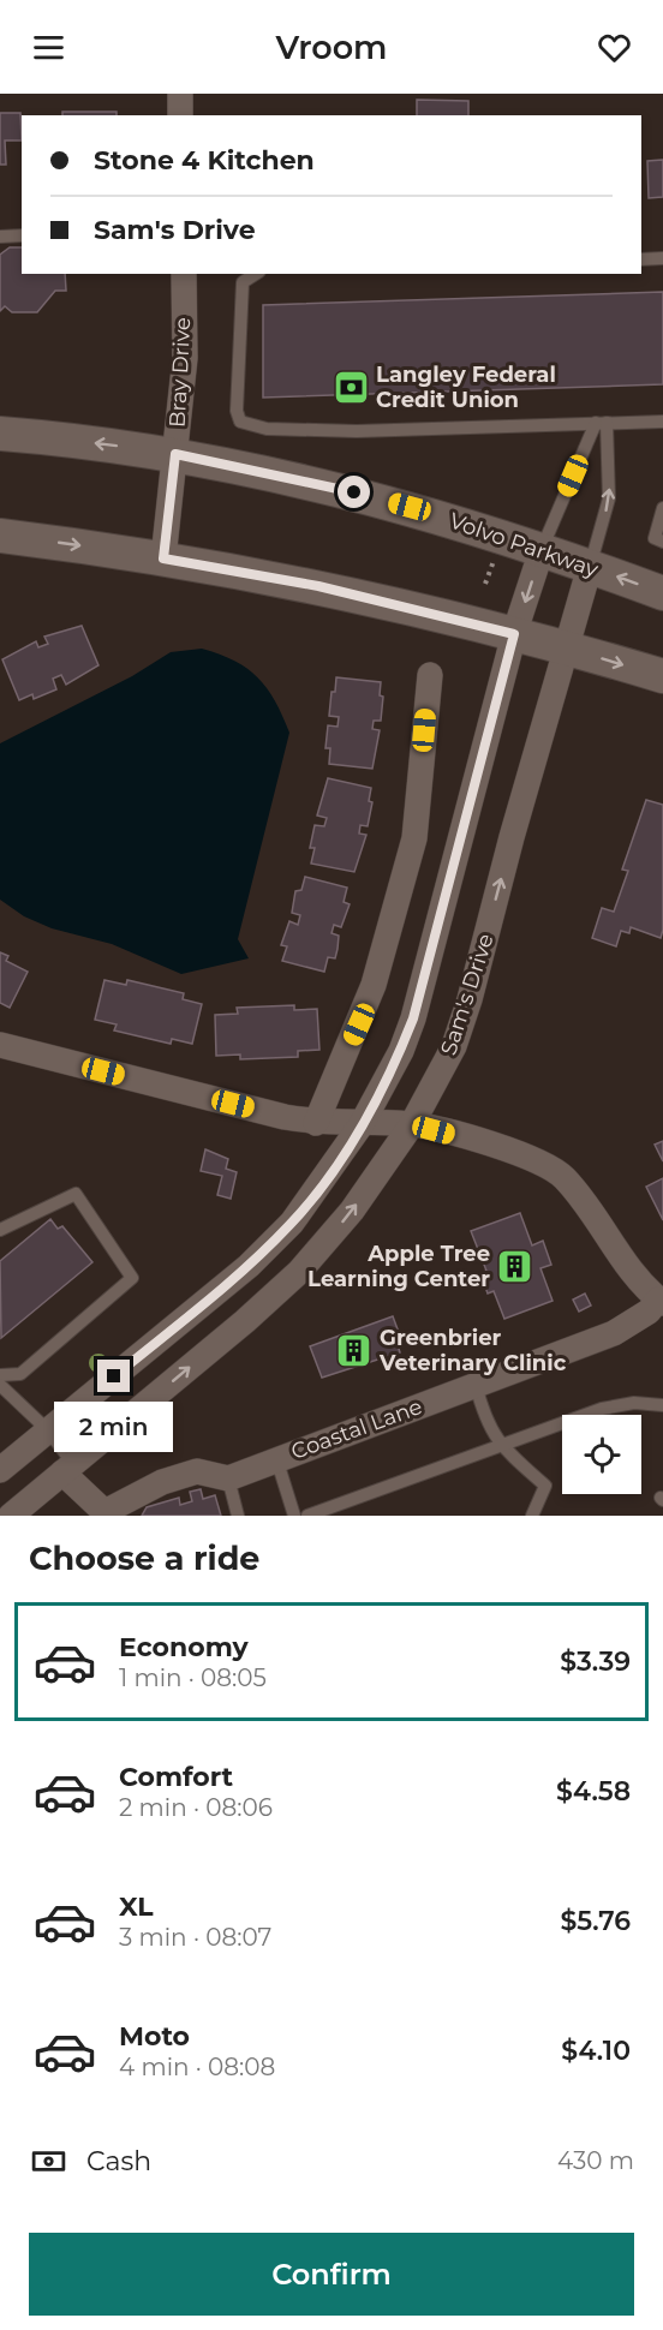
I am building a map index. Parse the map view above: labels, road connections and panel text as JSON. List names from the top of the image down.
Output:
{
  "streets": {
    "main road": ["Volvo Parkway"],
    "street": ["Bray Drive", "Sam's Drive", "Coastal Lane"]
  },
  "crossings": [
    ["Bray Drive", "Volvo Parkway"],
    ["Volvo Parkway", "Sam's Drive"]
  ],
  "places": {
    "bank": ["Langley Federal Credit Union"],
    "building": ["Apple Tree Learning Center", "Greenbrier Veterinary Clinic"]
  },
  "page": {
    "header": "Vroom",
    "banner": ["Stone 4 Kitchen", "Sam's Drive"],
    "bubble": "2 min",
    "heading": "Choose a ride",
    "list": [
      {
        "name": "Economy",
        "note": "1 min · 08:05",
        "value": "$3.39"
      },
      {
        "name": "Comfort",
        "note": "2 min · 08:06",
        "value": "$4.58"
      },
      {
        "name": "XL",
        "note": "3 min · 08:07",
        "value": "$5.76"
      },
      {
        "name": "Moto",
        "note": "4 min · 08:08",
        "value": "$4.10"
      }
    ],
    "pay": ["Cash", "430 m"],
    "buttons": "Confirm"
  }
}
